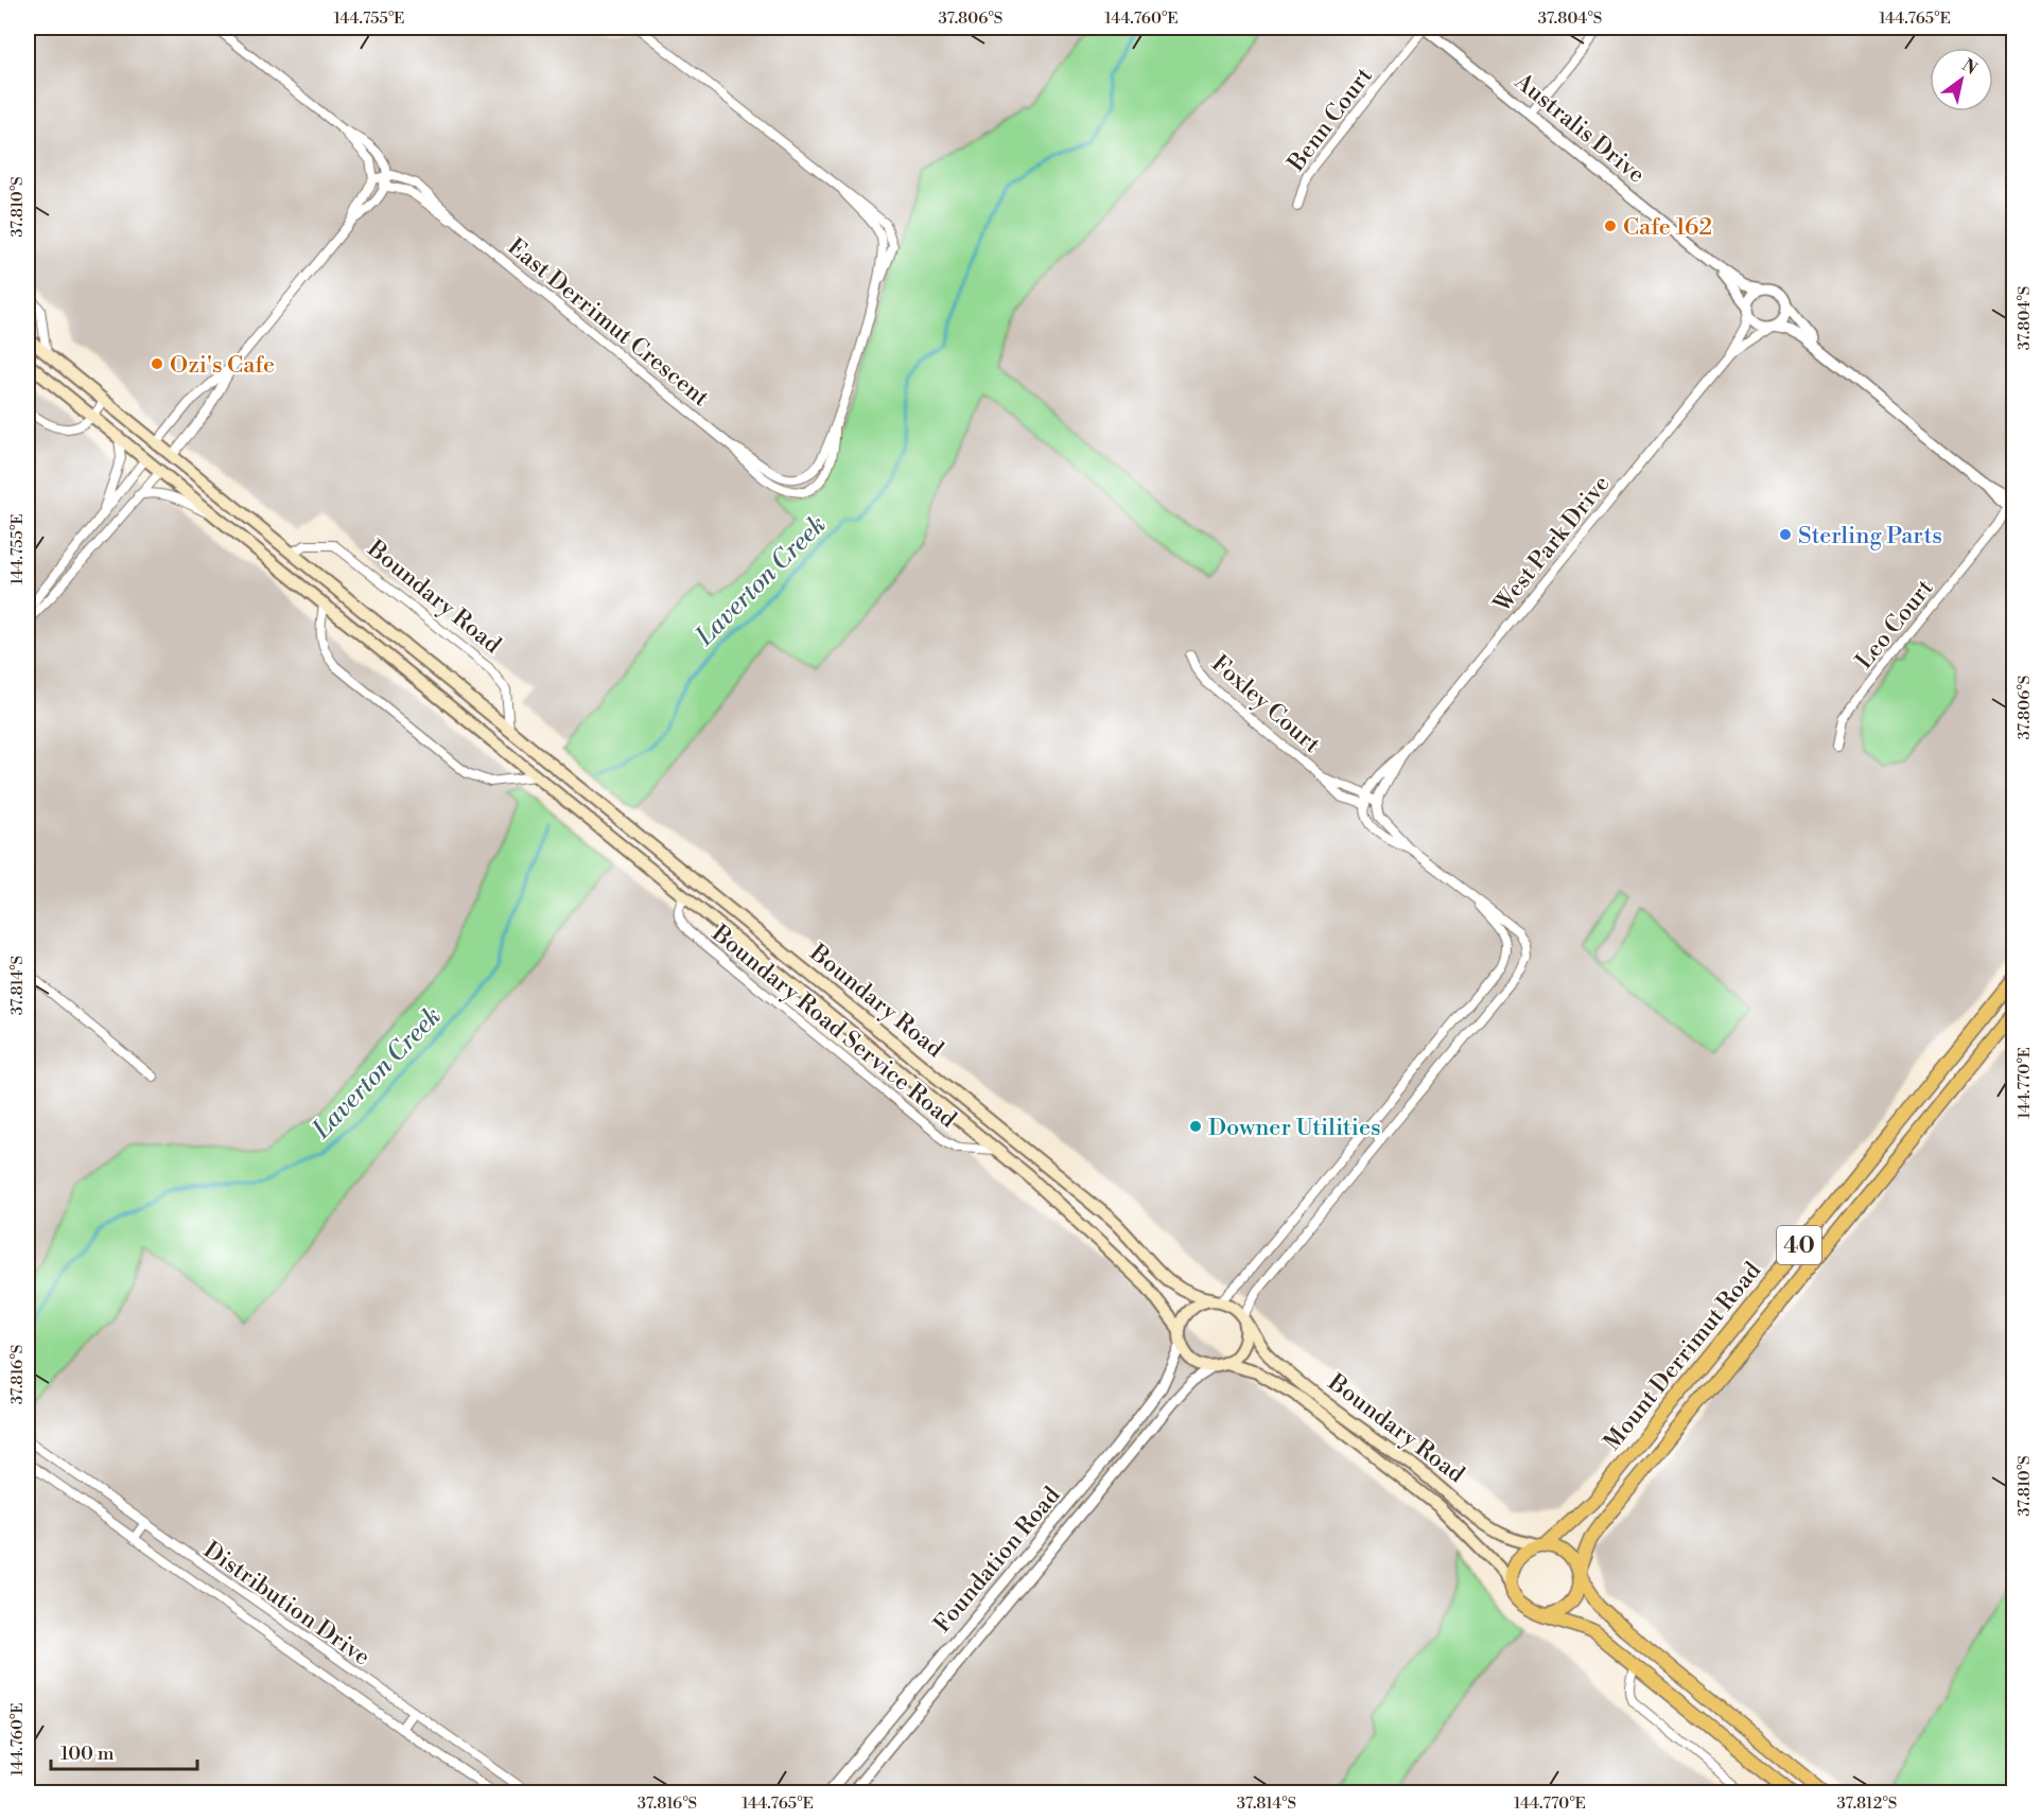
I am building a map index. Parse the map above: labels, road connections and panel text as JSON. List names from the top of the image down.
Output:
{
  "streets": {
    "main road": ["Boundary Road", "40", "Mount Derrimut Road"],
    "street": [
      "Benn Court",
      "Australis Drive",
      "East Derrimut Crescent",
      "West Park Drive",
      "Leo Court",
      "Foxley Court",
      "Boundary Road Service Road",
      "Foundation Road",
      "Distribution Drive"
    ]
  },
  "crossings": [
    ["Benn Court", "Australis Drive"],
    ["Australis Drive", "West Park Drive"],
    ["West Park Drive", "Foxley Court"],
    ["Boundary Road", "Boundary Road Service Road"],
    ["Boundary Road", "40"],
    ["Boundary Road", "Mount Derrimut Road"],
    ["Boundary Road", "Foundation Road"],
    ["40", "Mount Derrimut Road"]
  ],
  "water": ["Laverton Creek"],
  "places": [
    "Cafe 162",
    "Ozi's Cafe",
    "Sterling Parts",
    "Downer Utilities"
  ],
  "scale_bar": "100 m",
  "north": "top right",
  "coordinates": [
    "144.755°E",
    "37.806°S",
    "144.760°E",
    "37.804°S",
    "144.765°E",
    "37.810°S",
    "37.814°S",
    "144.770°E",
    "37.816°S",
    "37.812°S"
  ]
}
